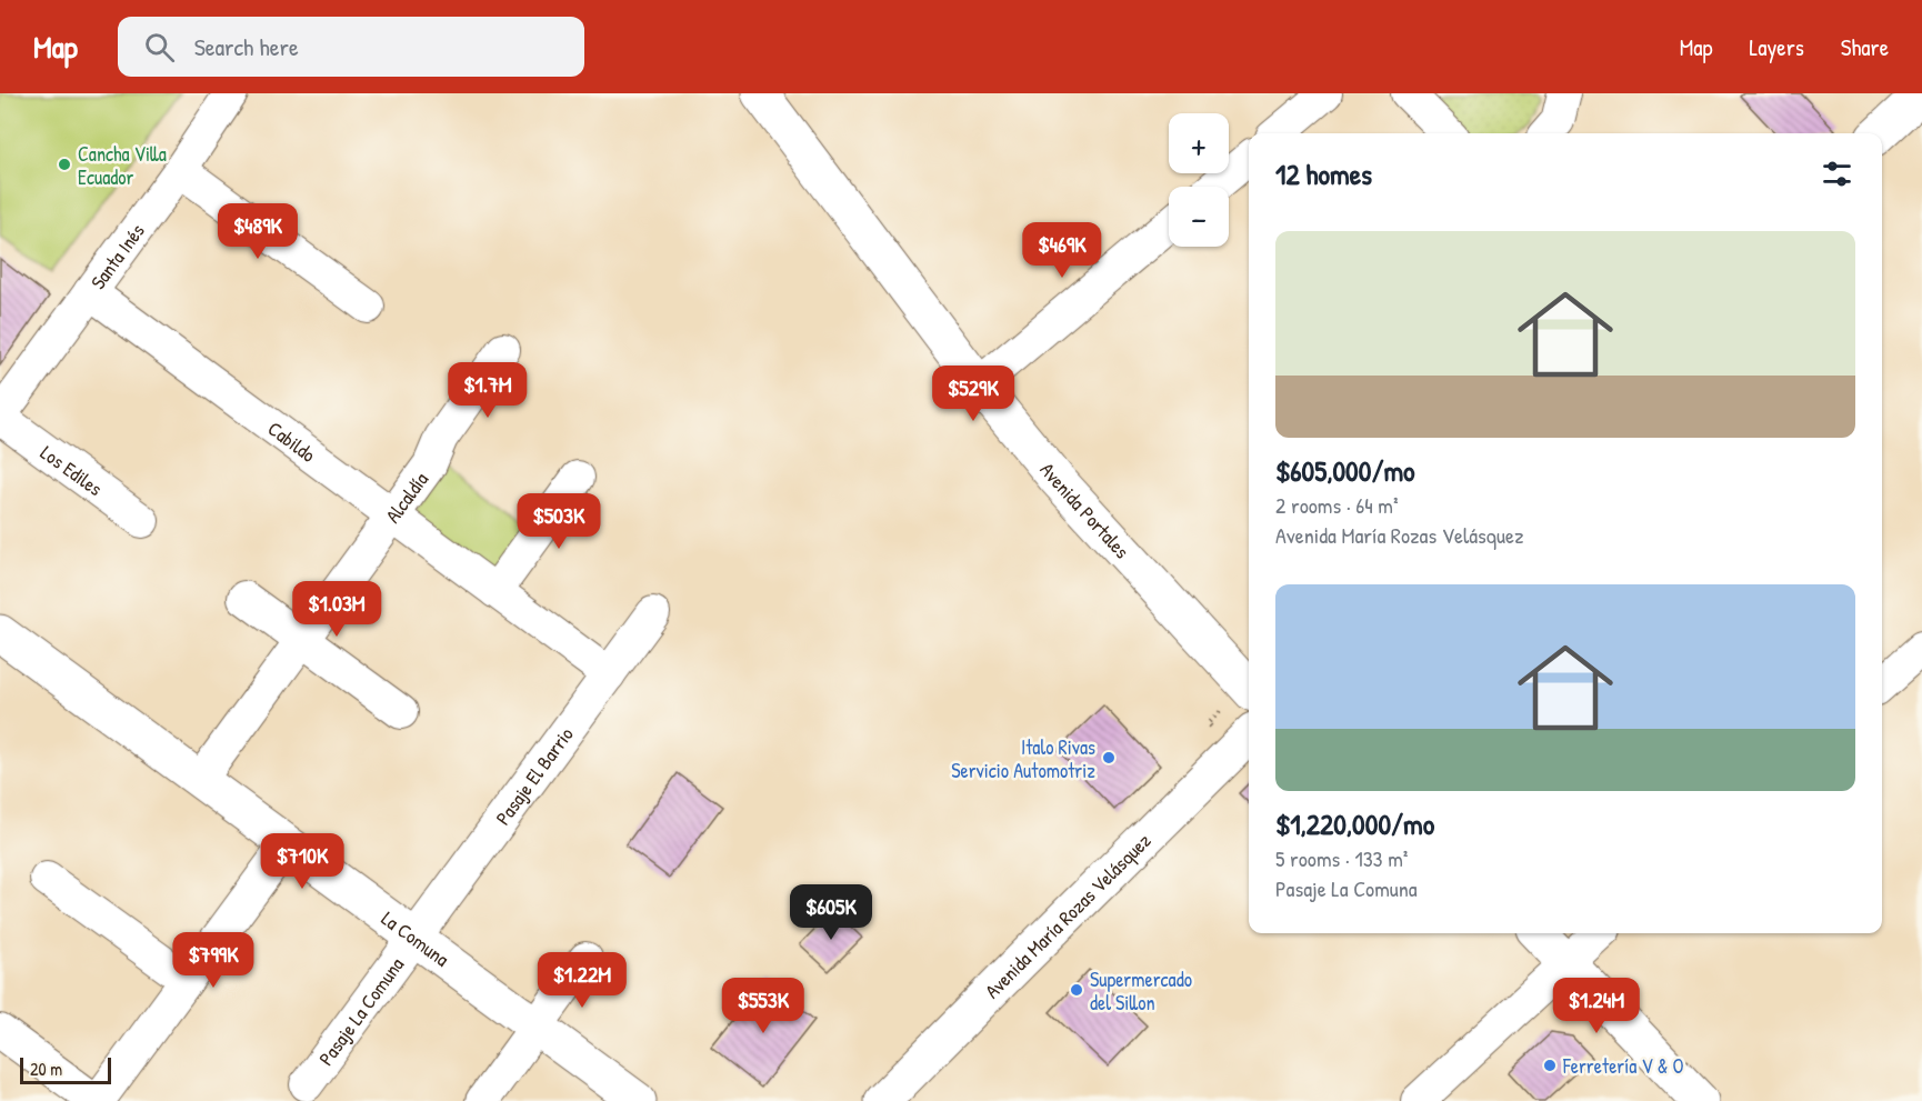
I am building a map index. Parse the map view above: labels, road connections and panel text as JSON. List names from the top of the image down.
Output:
{
  "streets": {
    "main road": ["Avenida Portales", "Avenida María Rozas Velásquez", "La Comuna"],
    "street": [
      "Santa Inés",
      "Cabildo",
      "Los Ediles",
      "Alcaldía",
      "Pasaje El Barrio",
      "Pasaje La Comuna"
    ]
  },
  "crossings": [
    ["Santa Inés", "Cabildo"],
    ["Santa Inés", "Los Ediles"],
    ["Cabildo", "Alcaldía"],
    ["Cabildo", "Pasaje El Barrio"],
    ["Alcaldía", "La Comuna"],
    ["Pasaje El Barrio", "La Comuna"],
    ["Pasaje El Barrio", "Pasaje La Comuna"],
    ["La Comuna", "Pasaje La Comuna"]
  ],
  "places": [
    "Cancha Villa Ecuador",
    "Italo Rivas Servicio Automotriz",
    "Supermercado del Sillon",
    "Ferretería V & O"
  ],
  "scale_bar": "20 m",
  "page": {
    "header": "Map",
    "search": "Search here",
    "nav": ["Map", "Layers", "Share"],
    "map_buttons": ["+", "−"],
    "heading": "12 homes",
    "price": [
      "$489K",
      "$469K",
      "$1.7M",
      "$529K",
      "$503K",
      "$1.03M",
      "$710K",
      "$605K",
      "$799K",
      "$1.22M",
      "$553K",
      "$1.24M"
    ],
    "list": [
      {
        "name": "$605,000/mo",
        "note": "2 rooms · 64 m² · Avenida María Rozas Velásquez"
      },
      {
        "name": "$1,220,000/mo",
        "note": "5 rooms · 133 m² · Pasaje La Comuna"
      }
    ],
    "scale": "20 m"
  }
}
